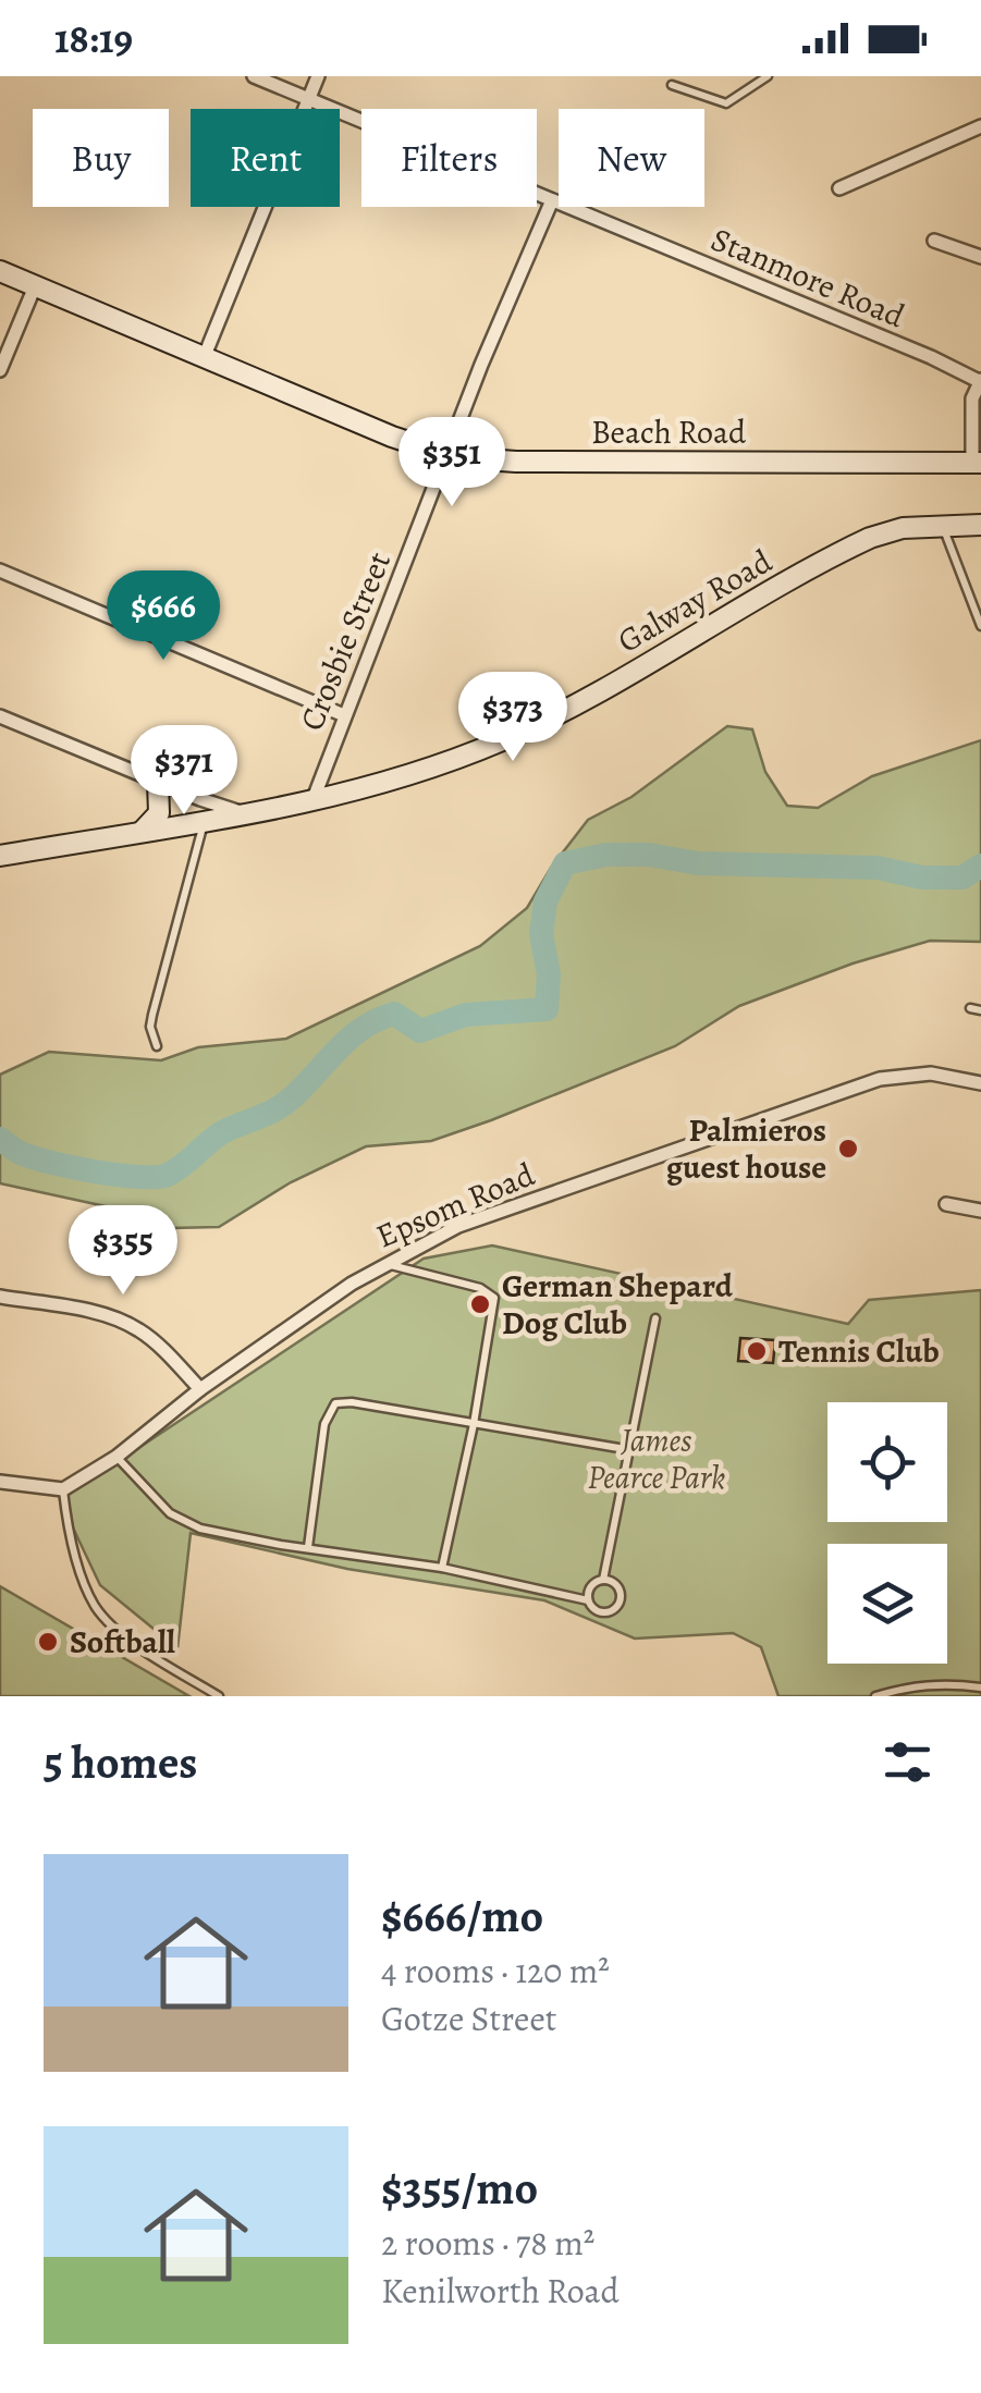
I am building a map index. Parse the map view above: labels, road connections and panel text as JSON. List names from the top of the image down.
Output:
{
  "streets": {
    "street": [
      "Stanmore Road",
      "Beach Road",
      "Galway Road",
      "Crosbie Street",
      "Epsom Road"
    ]
  },
  "crossings": [
    ["Stanmore Road", "Crosbie Street"],
    ["Beach Road", "Crosbie Street"],
    ["Galway Road", "Crosbie Street"]
  ],
  "parks": ["James Pearce Park"],
  "places": [
    "Palmieros guest house",
    "German Shepard Dog Club",
    "Tennis Club",
    "Softball"
  ],
  "page": {
    "status": "18:19",
    "chip": [
      "Buy",
      "Rent",
      "Filters",
      "New"
    ],
    "price": [
      "$351",
      "$666",
      "$373",
      "$371",
      "$355"
    ],
    "heading": "5 homes",
    "list": [
      {
        "name": "$666/mo",
        "note": "4 rooms · 120 m² · Gotze Street"
      },
      {
        "name": "$355/mo",
        "note": "2 rooms · 78 m² · Kenilworth Road"
      }
    ]
  }
}
